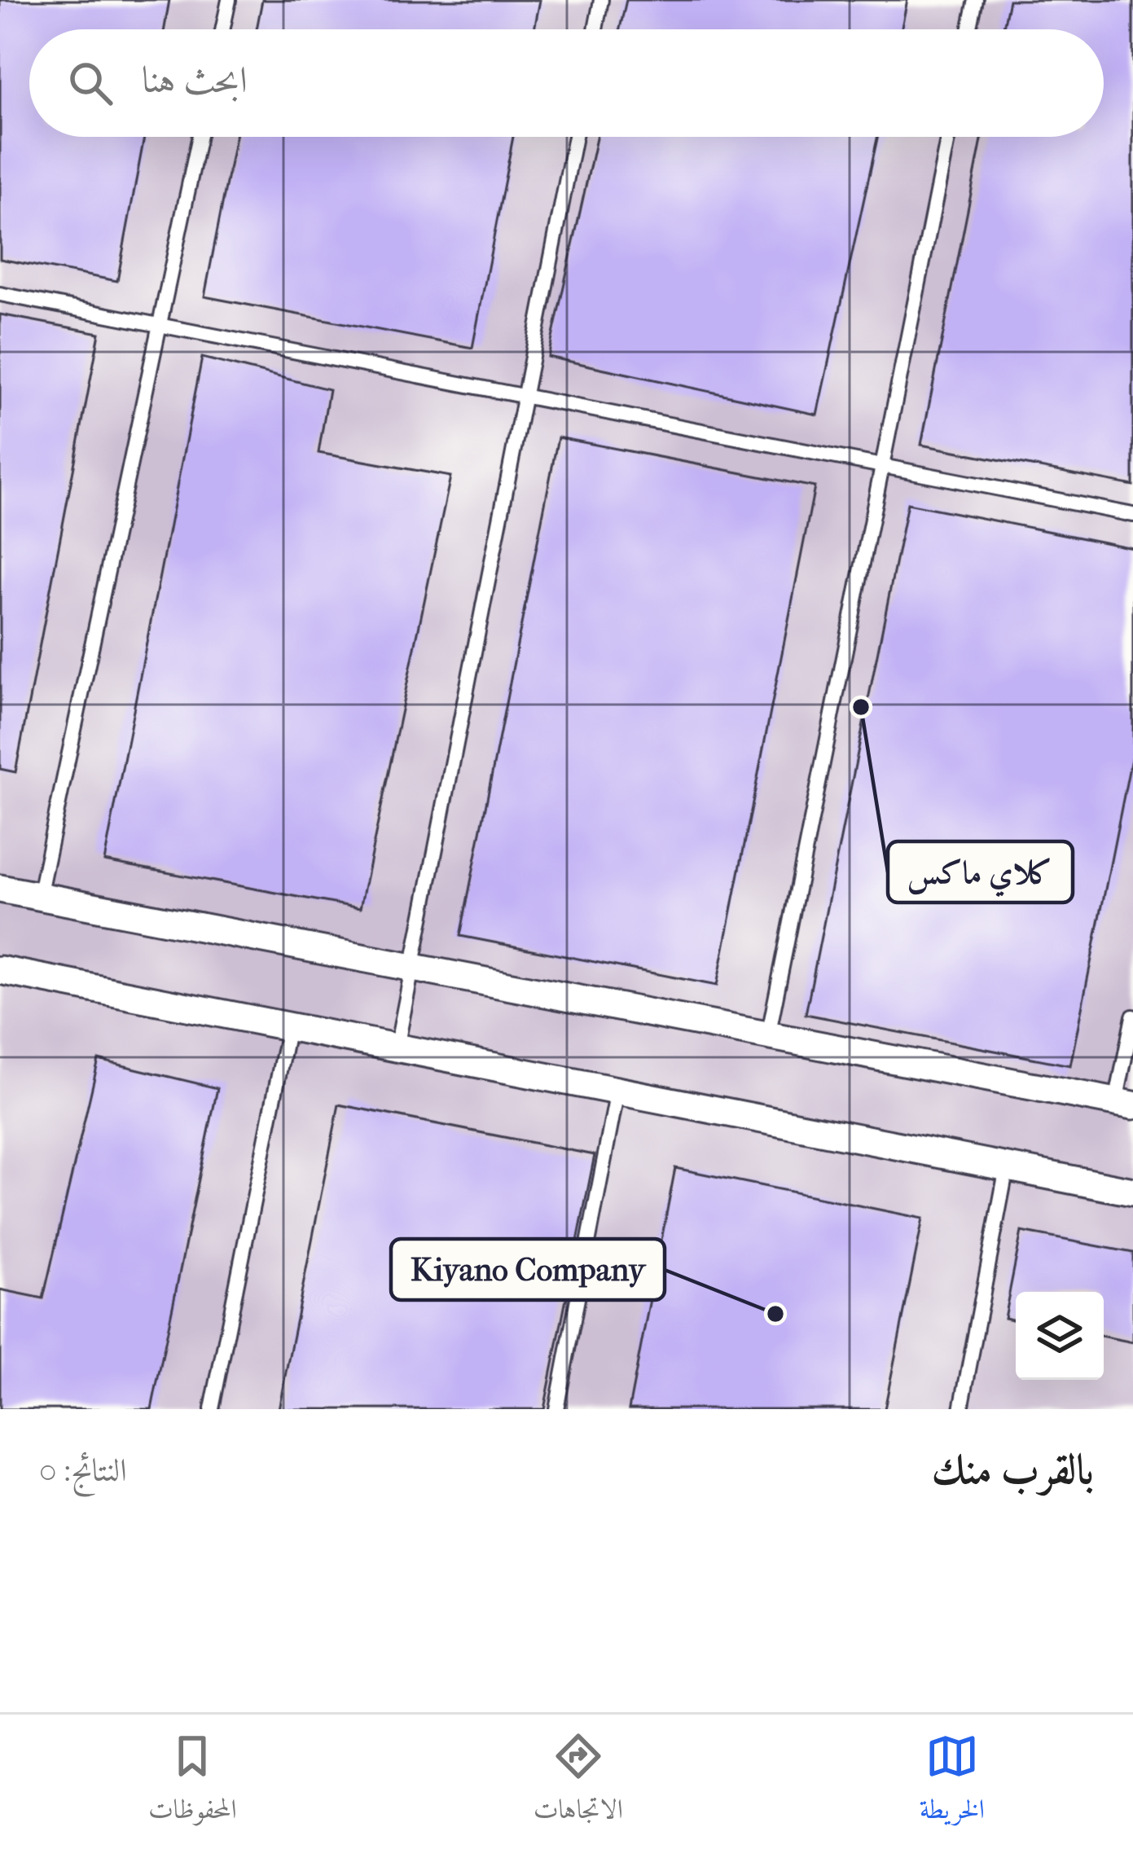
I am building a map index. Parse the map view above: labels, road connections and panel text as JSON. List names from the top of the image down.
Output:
{
  "places": ["كلاي ماكس", "Kiyano Company"],
  "page": {
    "search": "ابحث هنا",
    "heading": ["بالقرب منك", "النتائج: 0"],
    "nav": ["الخريطة", "الاتجاهات", "المحفوظات"]
  }
}
